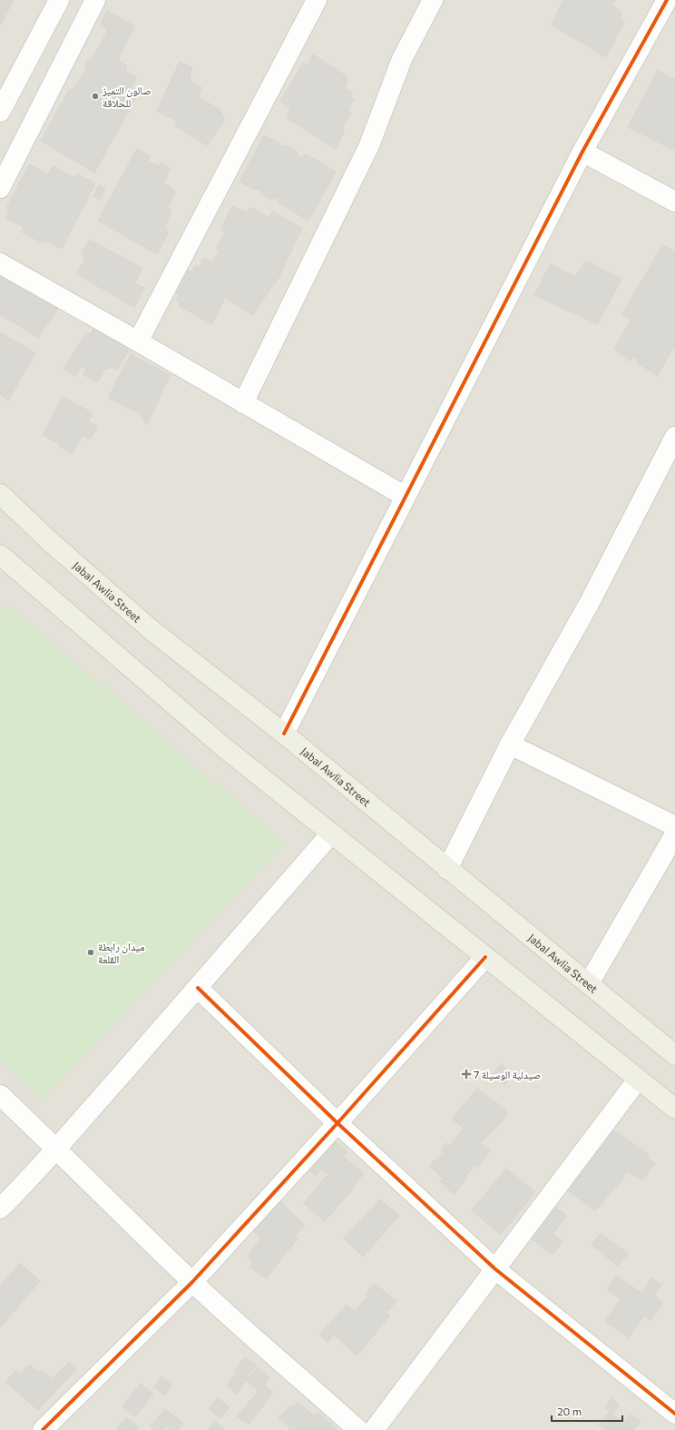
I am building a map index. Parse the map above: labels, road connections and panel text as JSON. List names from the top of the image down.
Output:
{
  "streets": {
    "main road": ["Jabal Awlia Street"]
  },
  "places": {
    "other": ["صالون التميز للحلاقة", "ميدان رابطة القلعة"],
    "health": ["صيدلية الوسيلة 7"]
  },
  "scale_bar": "20 m"
}
